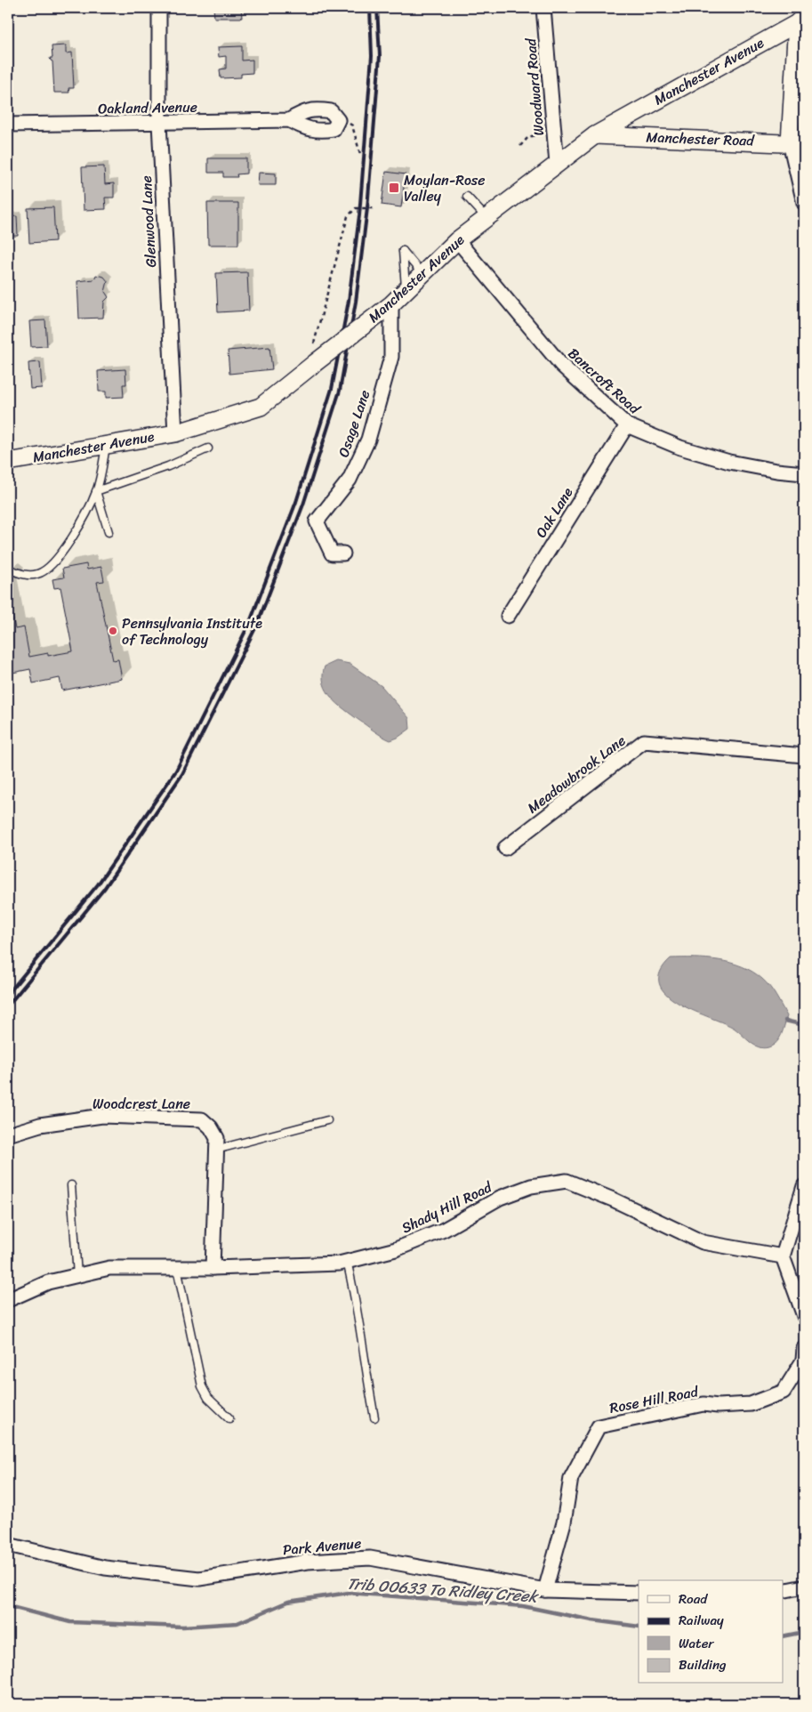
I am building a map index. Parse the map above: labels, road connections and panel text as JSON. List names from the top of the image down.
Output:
{
  "streets": {
    "street": [
      "Manchester Avenue",
      "Woodward Road",
      "Oakland Avenue",
      "Manchester Road",
      "Glenwood Lane",
      "Bancroft Road",
      "Osage Lane",
      "Oak Lane",
      "Meadowbrook Lane",
      "Woodcrest Lane",
      "Shady Hill Road",
      "Rose Hill Road",
      "Park Avenue"
    ]
  },
  "crossings": [
    ["Manchester Avenue", "Woodward Road"],
    ["Manchester Avenue", "Manchester Road"],
    ["Manchester Avenue", "Glenwood Lane"],
    ["Manchester Avenue", "Bancroft Road"],
    ["Manchester Avenue", "Osage Lane"],
    ["Oakland Avenue", "Glenwood Lane"],
    ["Bancroft Road", "Oak Lane"],
    ["Woodcrest Lane", "Shady Hill Road"],
    ["Rose Hill Road", "Park Avenue"]
  ],
  "water": ["Trib 00633 To Ridley Creek"],
  "places": {
    "transit": ["Moylan-Rose Valley"],
    "other": ["Pennsylvania Institute of Technology"]
  },
  "legend": [
    "Road",
    "Railway",
    "Water",
    "Building"
  ]
}
